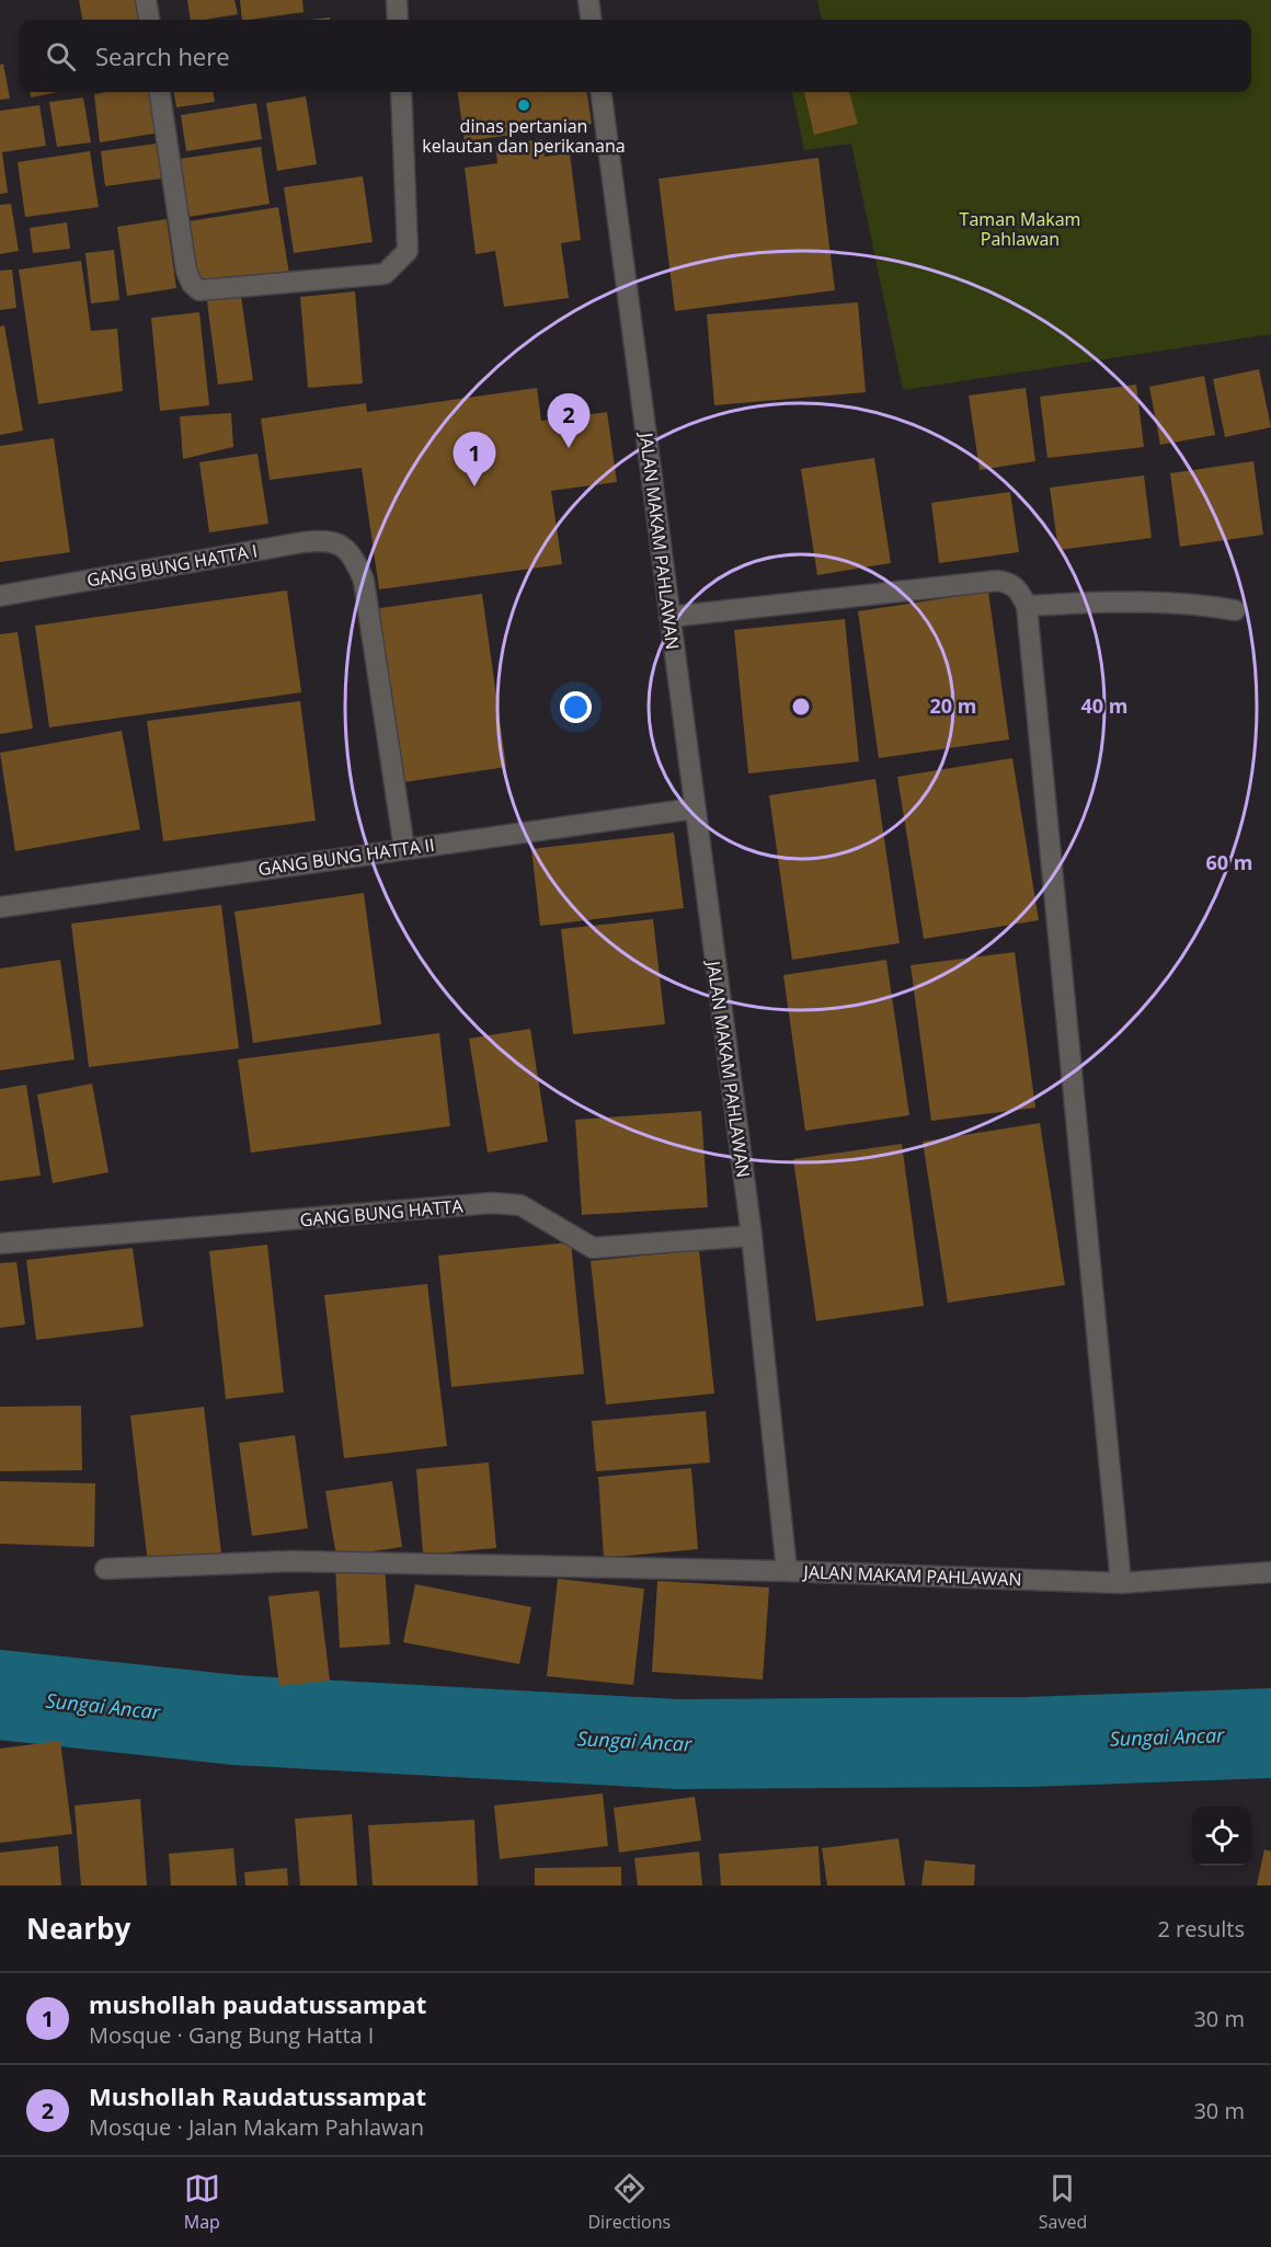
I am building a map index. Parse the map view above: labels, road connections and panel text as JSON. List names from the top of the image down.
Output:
{
  "streets": {
    "street": [
      "JALAN MAKAM PAHLAWAN",
      "GANG BUNG HATTA I",
      "GANG BUNG HATTA II",
      "GANG BUNG HATTA"
    ]
  },
  "crossings": [
    ["JALAN MAKAM PAHLAWAN", "GANG BUNG HATTA II"],
    ["JALAN MAKAM PAHLAWAN", "GANG BUNG HATTA"],
    ["GANG BUNG HATTA I", "GANG BUNG HATTA II"]
  ],
  "water": ["Sungai Ancar"],
  "parks": ["Taman Makam Pahlawan"],
  "places": ["dinas pertanian kelautan dan perikanana"],
  "page": {
    "search": "Search here",
    "pins": ["2", "1"],
    "heading": ["Nearby", "2 results"],
    "list": [
      {
        "mark": "1",
        "name": "mushollah paudatussampat",
        "note": "Mosque · Gang Bung Hatta I",
        "value": "30 m"
      },
      {
        "mark": "2",
        "name": "Mushollah Raudatussampat",
        "note": "Mosque · Jalan Makam Pahlawan",
        "value": "30 m"
      }
    ],
    "nav": ["Map", "Directions", "Saved"]
  },
  "rings": ["20 m", "40 m", "60 m"]
}
